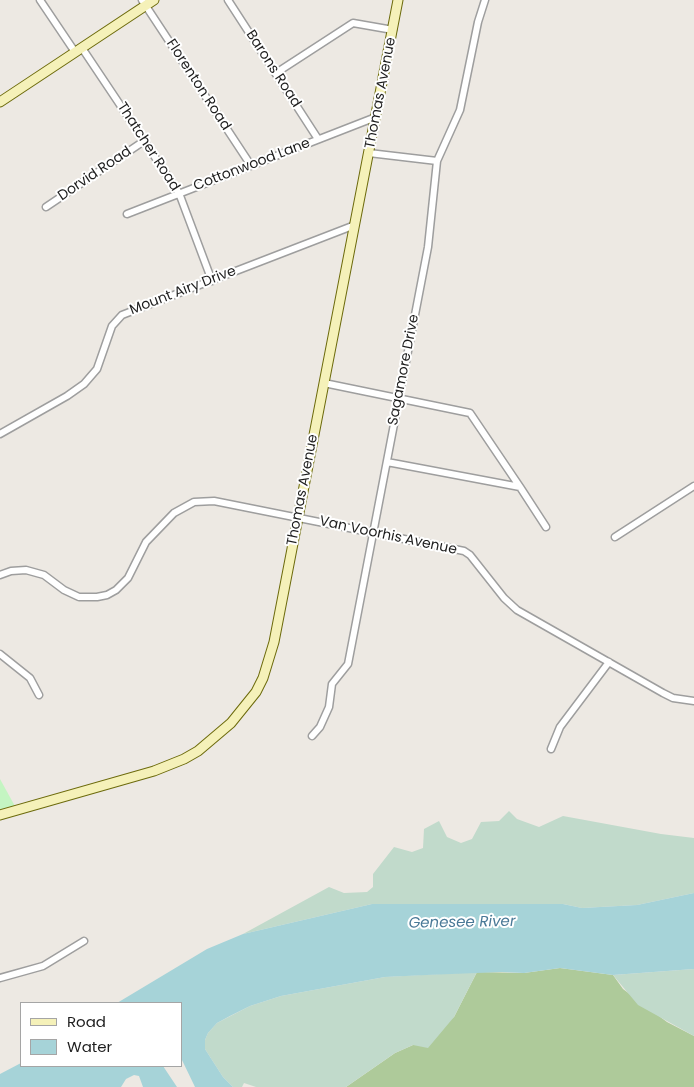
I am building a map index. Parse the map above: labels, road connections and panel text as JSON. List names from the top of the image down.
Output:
{
  "streets": {
    "main road": ["Thomas Avenue"],
    "street": [
      "Barons Road",
      "Florenton Road",
      "Thatcher Road",
      "Cottonwood Lane",
      "Dorvid Road",
      "Mount Airy Drive",
      "Sagamore Drive",
      "Van Voorhis Avenue"
    ]
  },
  "crossings": [
    ["Barons Road", "Cottonwood Lane"],
    ["Florenton Road", "Cottonwood Lane"],
    ["Thomas Avenue", "Cottonwood Lane"],
    ["Thomas Avenue", "Mount Airy Drive"],
    ["Thomas Avenue", "Van Voorhis Avenue"],
    ["Thatcher Road", "Cottonwood Lane"],
    ["Thatcher Road", "Dorvid Road"],
    ["Thatcher Road", "Mount Airy Drive"],
    ["Sagamore Drive", "Van Voorhis Avenue"]
  ],
  "water": ["Genesee River"],
  "legend": ["Road", "Water"]
}
